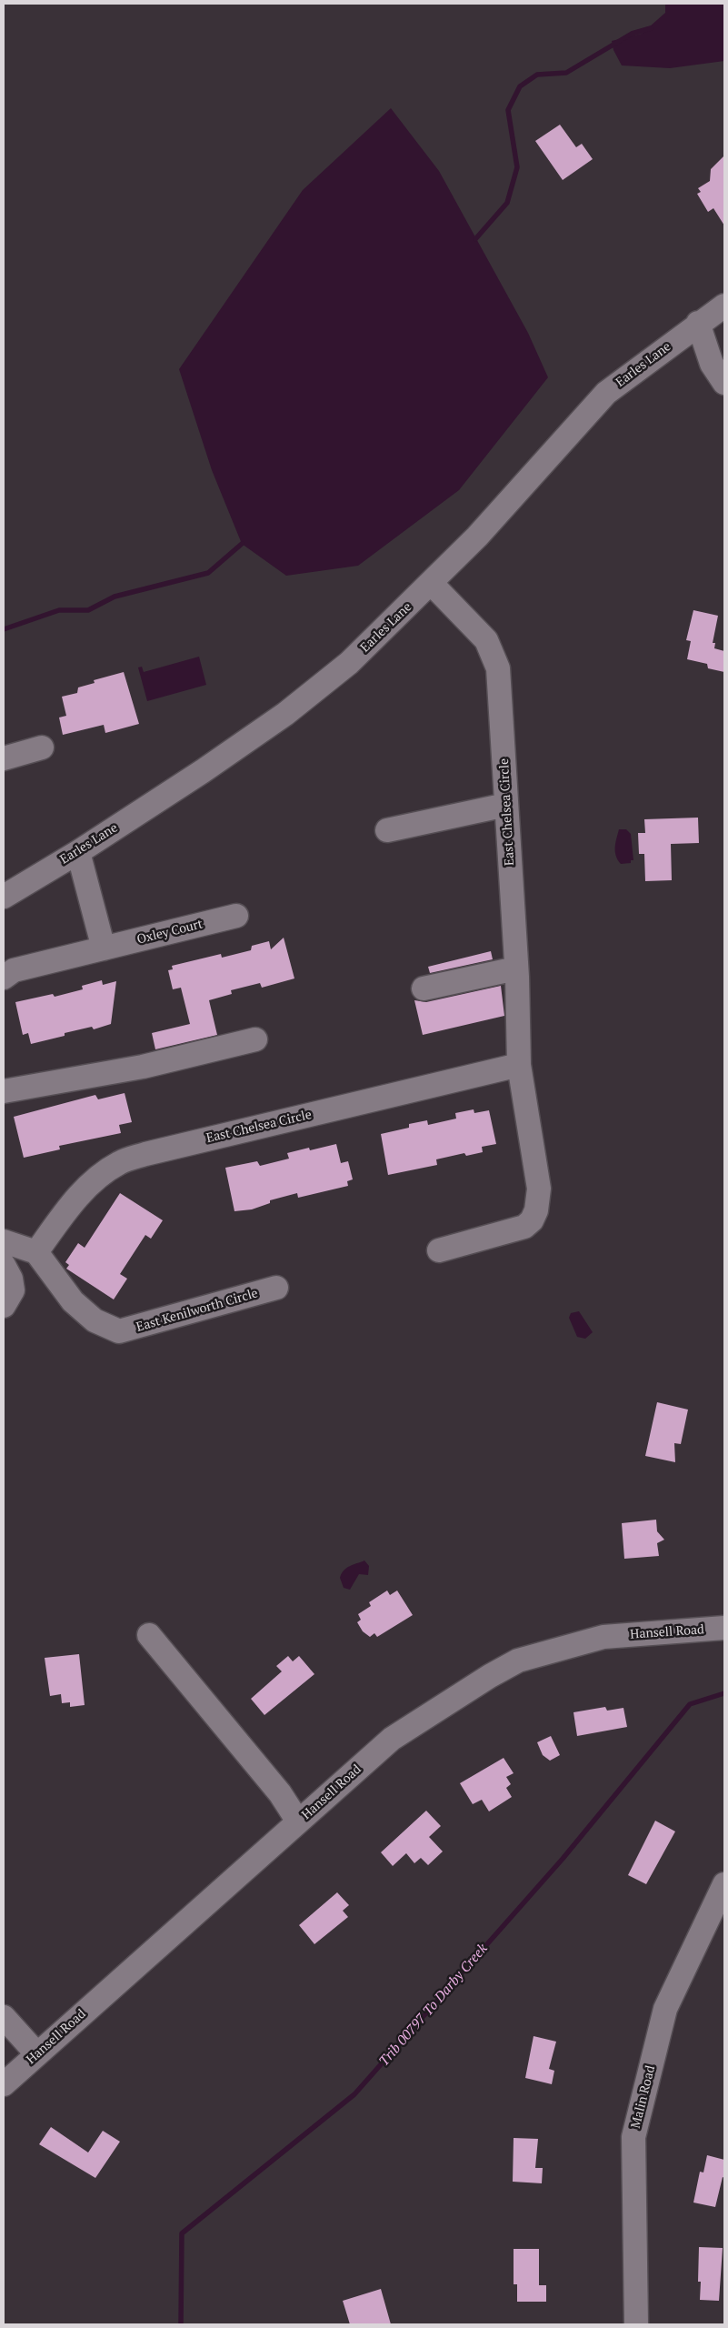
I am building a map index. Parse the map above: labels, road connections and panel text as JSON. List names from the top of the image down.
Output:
{
  "streets": {
    "street": [
      "Earles Lane",
      "East Chelsea Circle",
      "Oxley Court",
      "East Kenilworth Circle",
      "Hansell Road",
      "Malin Road"
    ]
  },
  "crossings": [
    ["Earles Lane", "East Chelsea Circle"],
    ["East Chelsea Circle", "East Kenilworth Circle"]
  ],
  "water": ["Trib 00797 To Darby Creek"]
}
